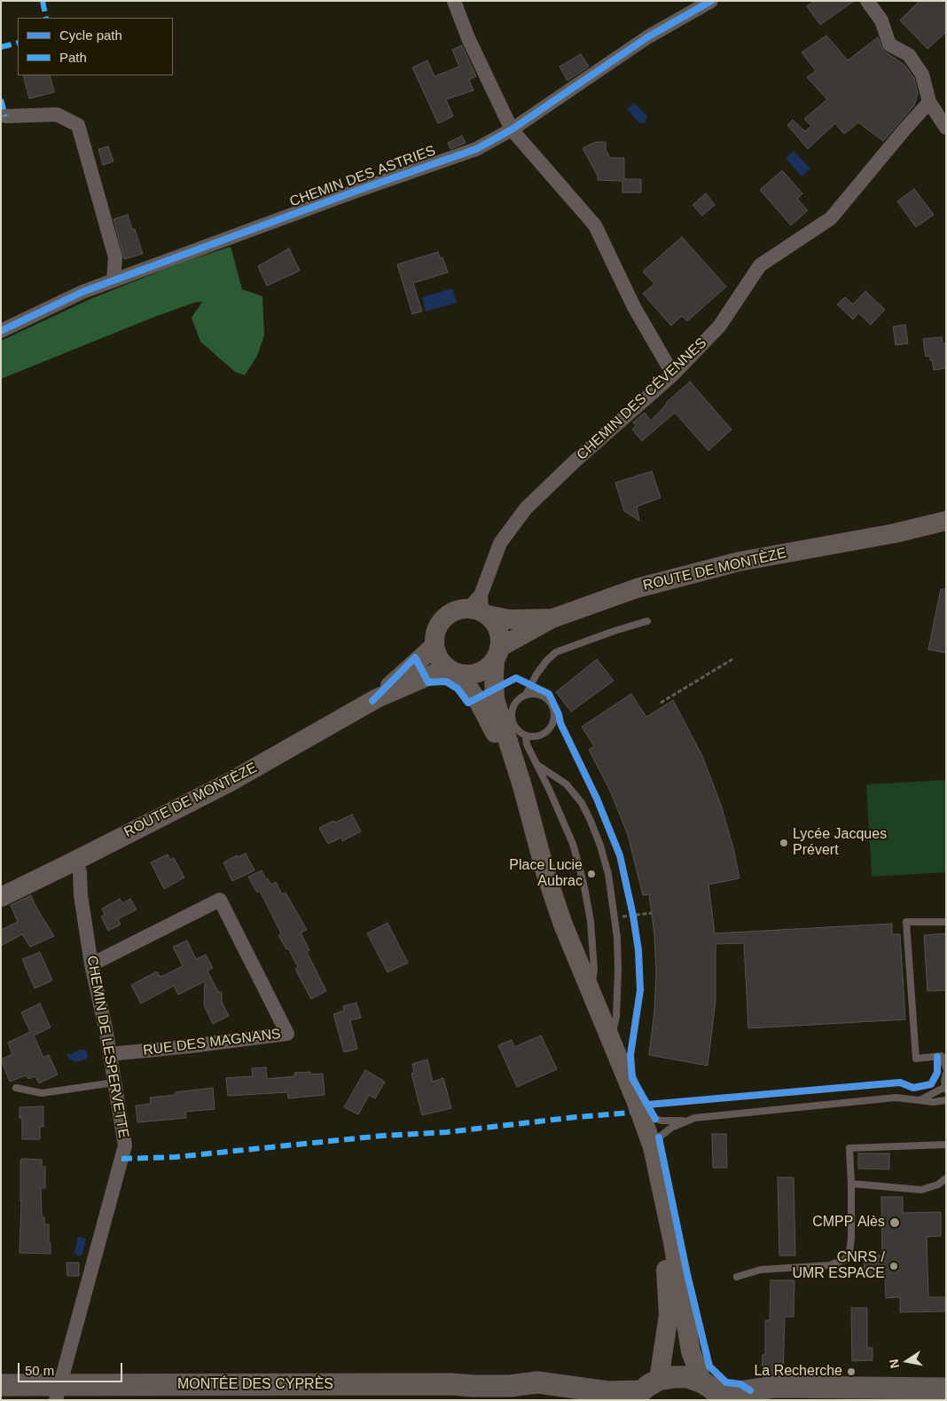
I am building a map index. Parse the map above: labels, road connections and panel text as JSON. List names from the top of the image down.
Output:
{
  "streets": {
    "main road": ["MONTÉE DES CYPRÈS"],
    "street": [
      "CHEMIN DES ASTRIES",
      "CHEMIN DES CÉVENNES",
      "ROUTE DE MONTÈZE",
      "RUE DES MAGNANS",
      "CHEMIN DE LESPERVETTE"
    ]
  },
  "crossings": [
    ["CHEMIN DES CÉVENNES", "ROUTE DE MONTÈZE"],
    ["ROUTE DE MONTÈZE", "CHEMIN DE LESPERVETTE"],
    ["RUE DES MAGNANS", "CHEMIN DE LESPERVETTE"],
    ["CHEMIN DE LESPERVETTE", "MONTÉE DES CYPRÈS"]
  ],
  "places": [
    "Lycée Jacques Prévert",
    "Place Lucie Aubrac",
    "CMPP Alès",
    "CNRS / UMR ESPACE",
    "La Recherche"
  ],
  "legend": ["Cycle path", "Path"],
  "scale_bar": "50 m",
  "north": "left"
}
